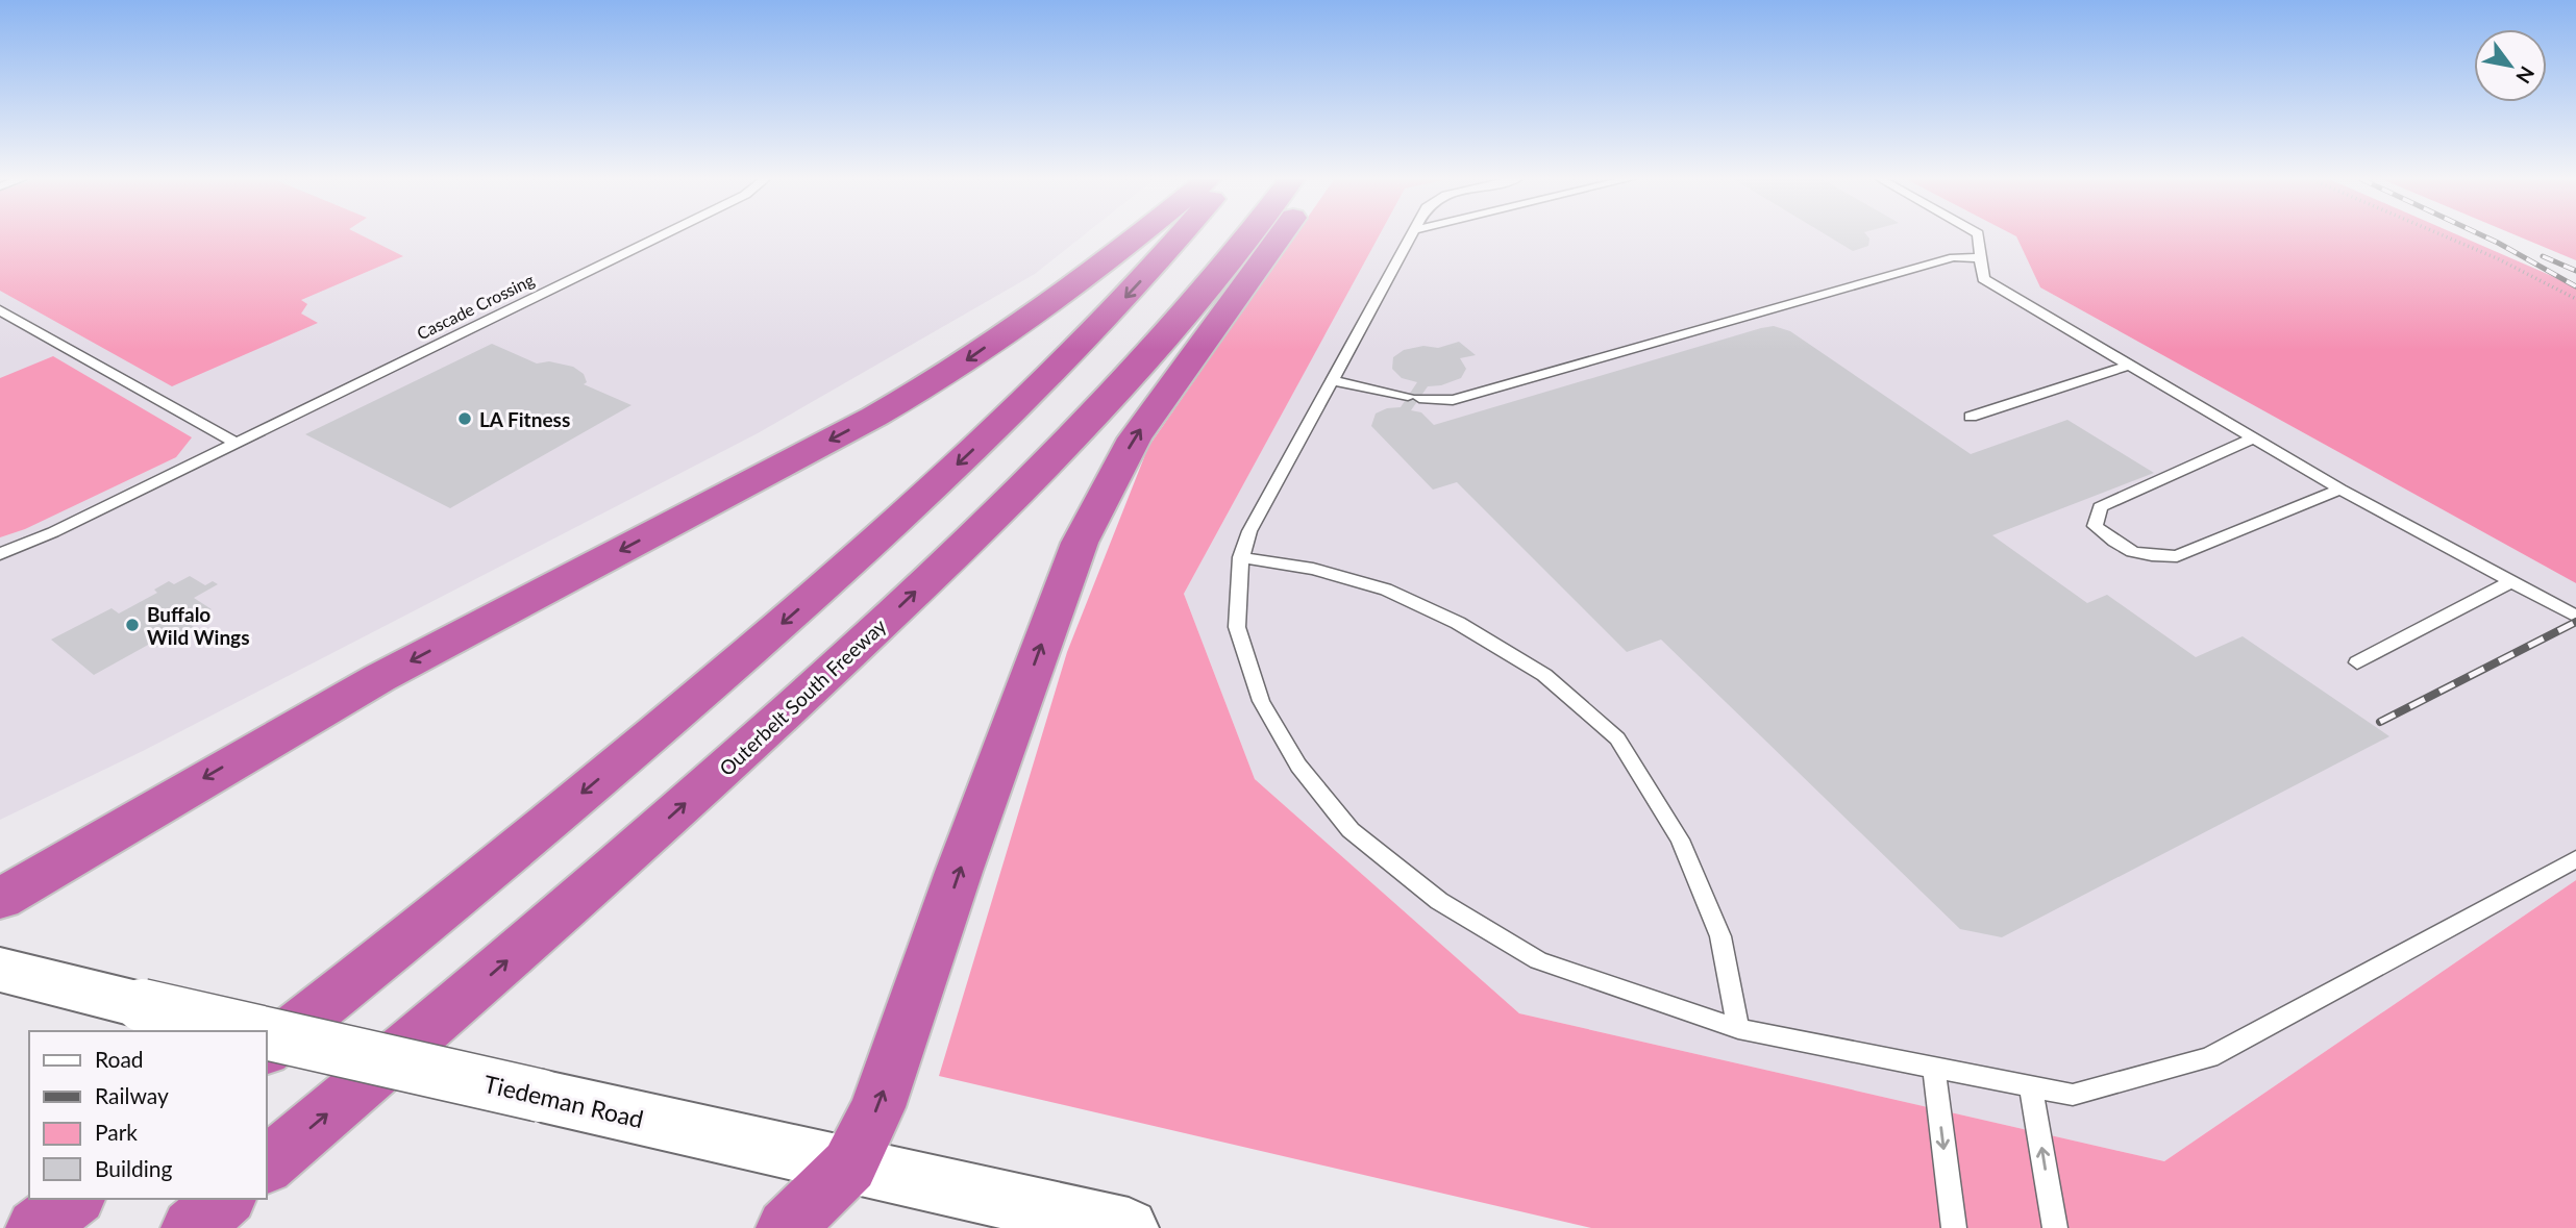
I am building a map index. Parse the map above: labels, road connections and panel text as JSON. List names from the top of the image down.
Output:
{
  "streets": {
    "highway": ["Outerbelt South Freeway"],
    "main road": ["Tiedeman Road"],
    "lane": ["Cascade Crossing"]
  },
  "places": ["LA Fitness", "Buffalo Wild Wings"],
  "legend": [
    "Road",
    "Railway",
    "Park",
    "Building"
  ],
  "north": "bottom right"
}
